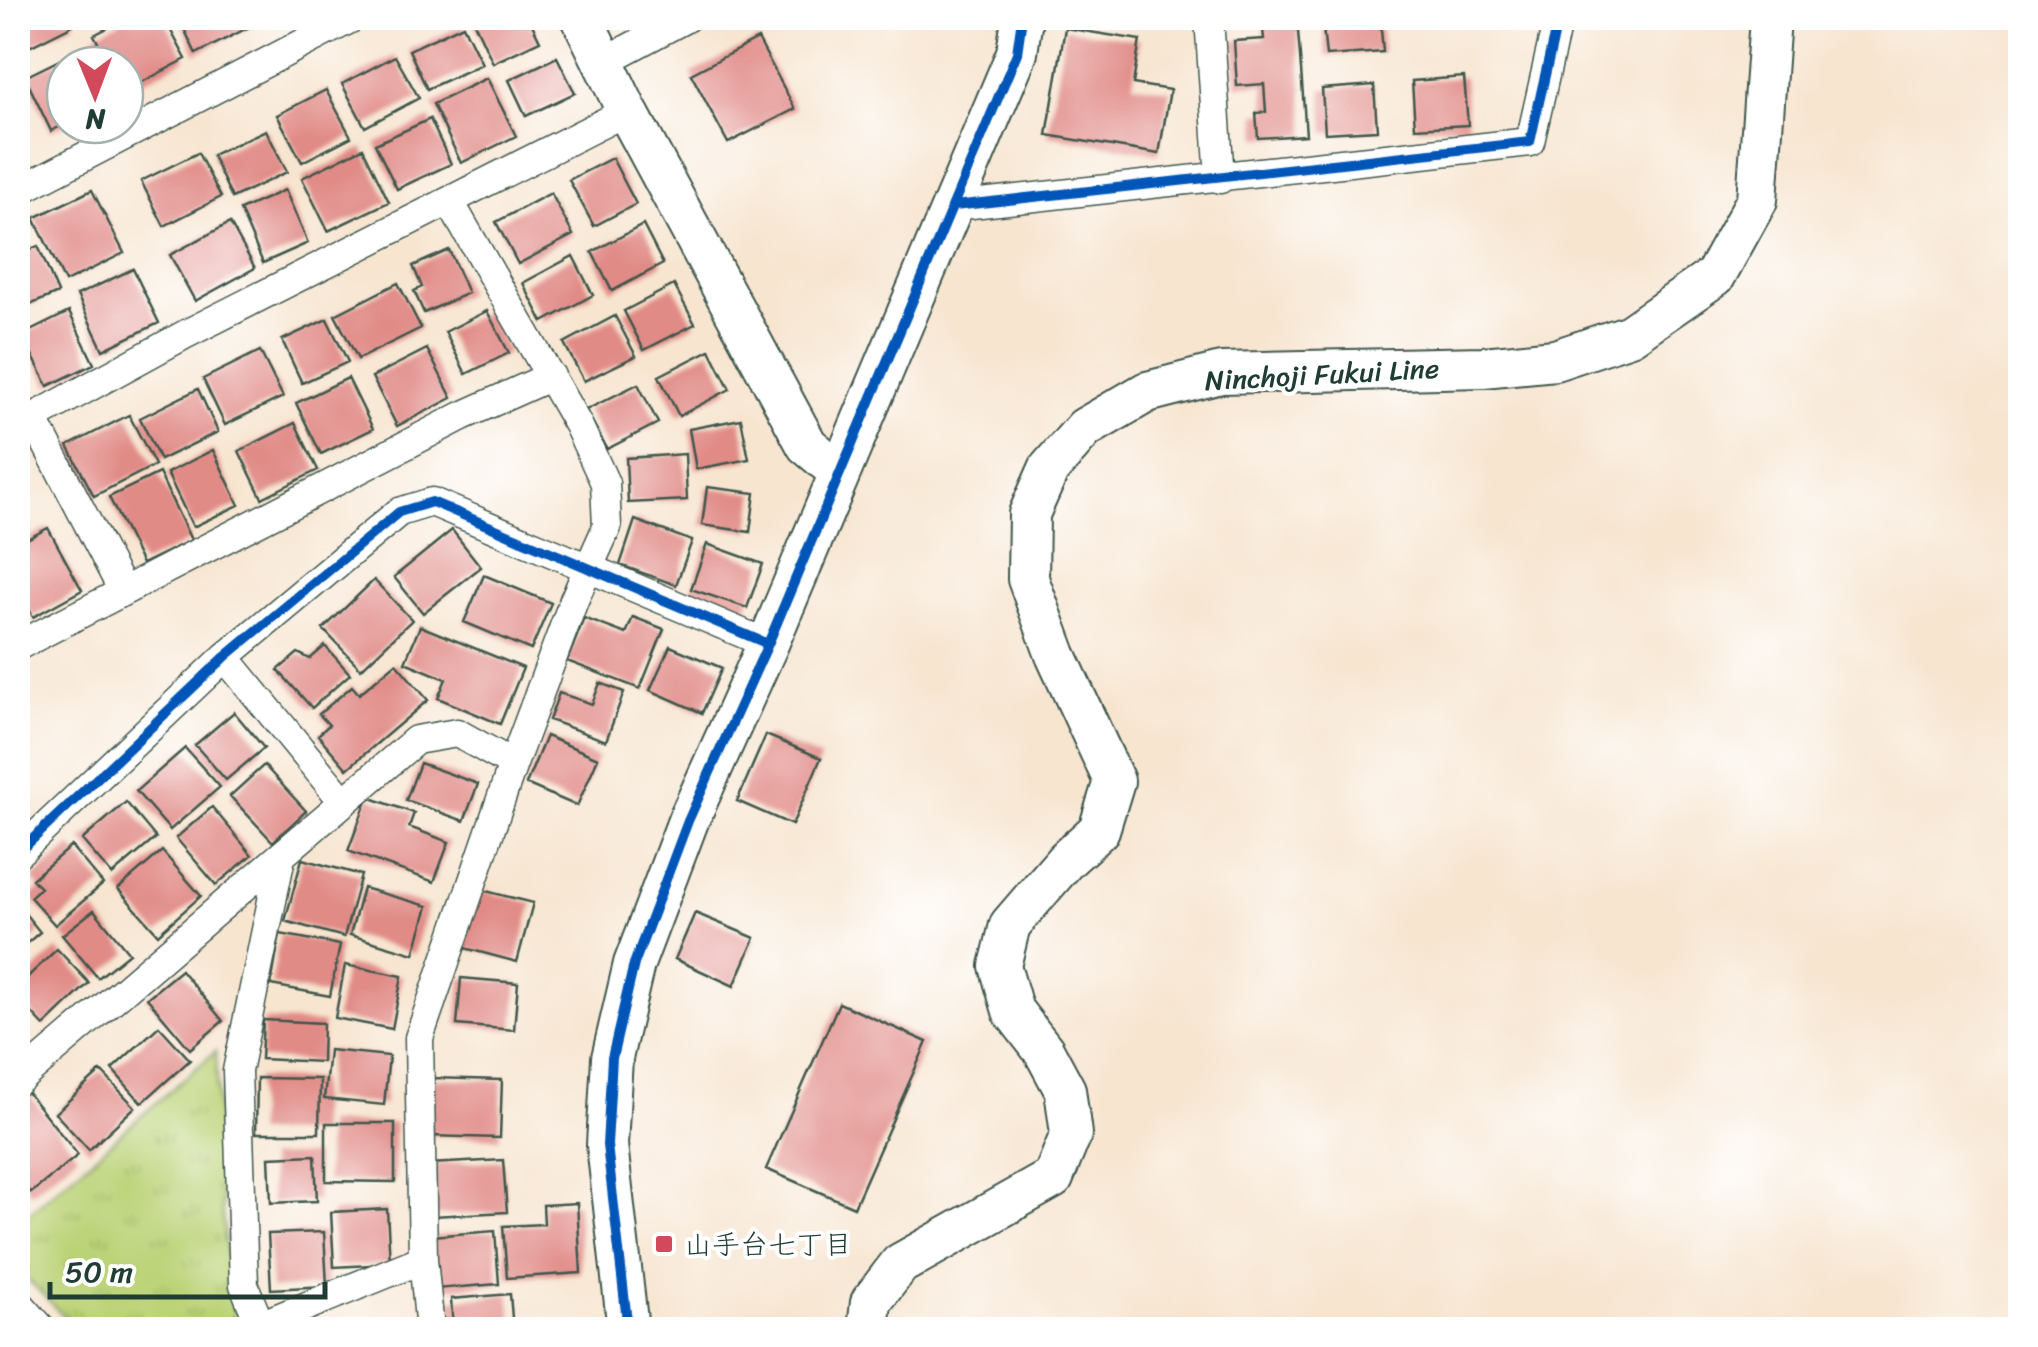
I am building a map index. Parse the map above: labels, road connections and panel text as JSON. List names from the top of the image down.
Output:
{
  "streets": {
    "main road": ["Ninchoji Fukui Line"]
  },
  "places": {
    "transit": ["山手台七丁目"]
  },
  "scale_bar": "50 m",
  "north": "bottom"
}
